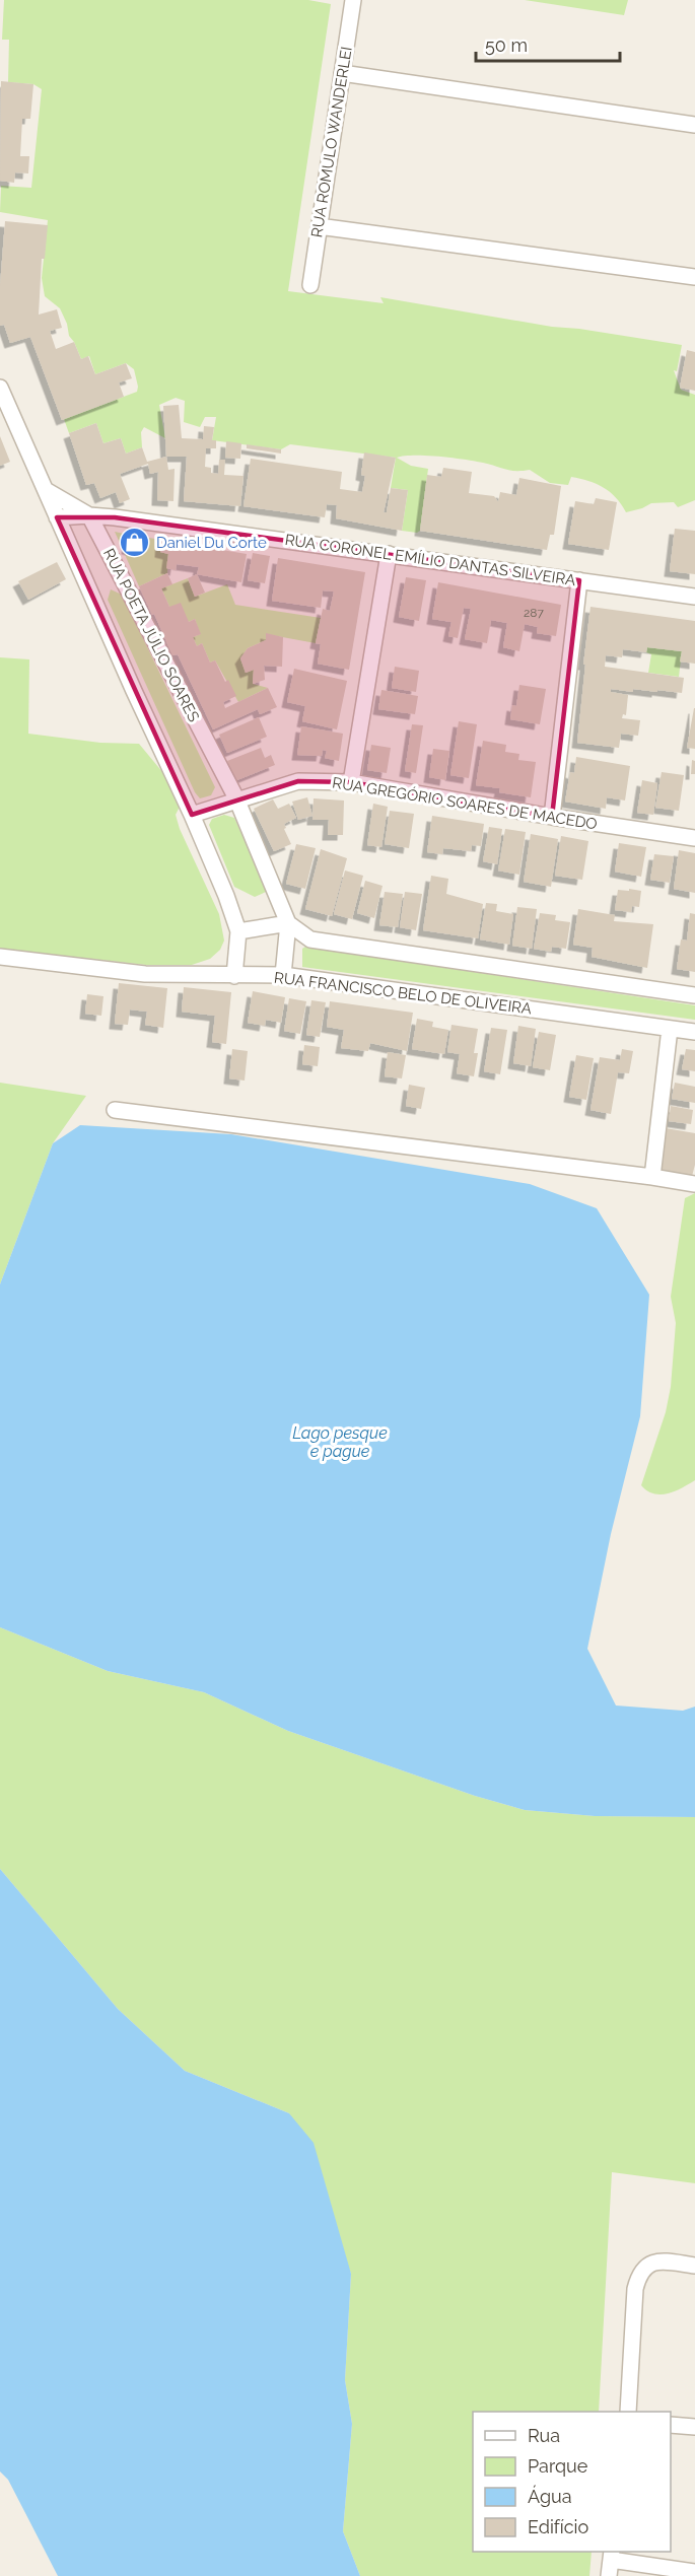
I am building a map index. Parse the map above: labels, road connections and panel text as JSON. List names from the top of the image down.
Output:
{
  "streets": {
    "street": [
      "RUA ROMULO WANDERLEI",
      "RUA CORONEL EMÍLIO DANTAS SILVEIRA",
      "RUA POETA JÚLIO SOARES",
      "RUA GREGÓRIO SOARES DE MACEDO",
      "RUA FRANCISCO BELO DE OLIVEIRA"
    ]
  },
  "crossings": [
    ["RUA CORONEL EMÍLIO DANTAS SILVEIRA", "RUA POETA JÚLIO SOARES"],
    ["RUA POETA JÚLIO SOARES", "RUA GREGÓRIO SOARES DE MACEDO"],
    ["RUA POETA JÚLIO SOARES", "RUA FRANCISCO BELO DE OLIVEIRA"]
  ],
  "water": ["Lago pesque e pague"],
  "places": {
    "shop": ["Daniel Du Corte"]
  },
  "house_numbers": ["287"],
  "legend": [
    "Rua",
    "Parque",
    "Água",
    "Edifício"
  ],
  "scale_bar": "50 m"
}
